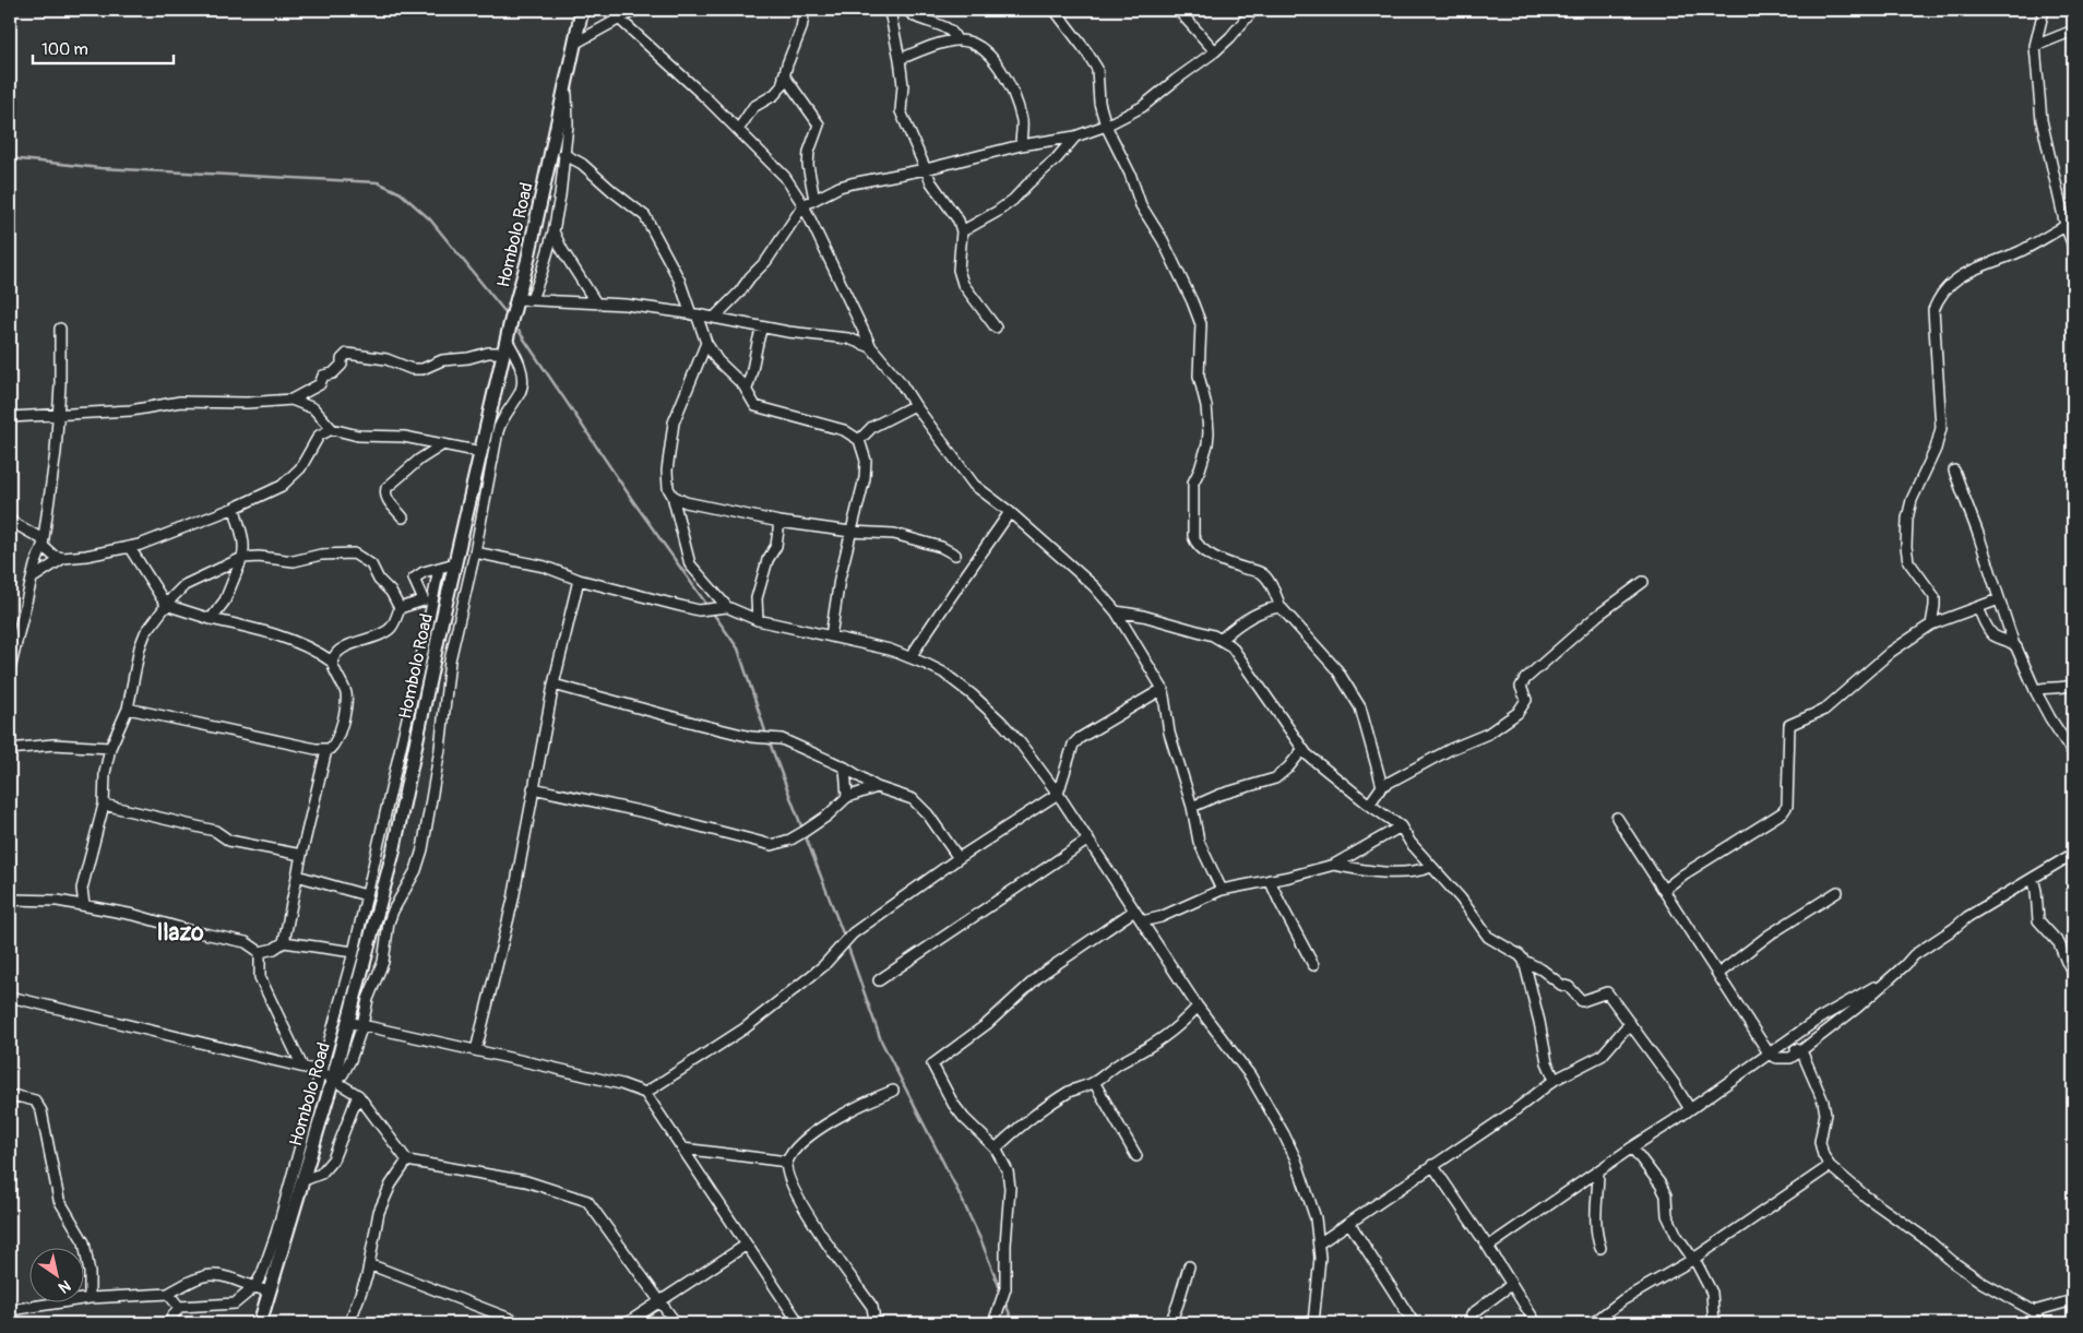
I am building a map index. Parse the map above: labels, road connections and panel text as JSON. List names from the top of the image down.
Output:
{
  "streets": {
    "street": ["Hombolo Road"]
  },
  "districts": ["Ilazo"],
  "scale_bar": "100 m",
  "north": "bottom right"
}
